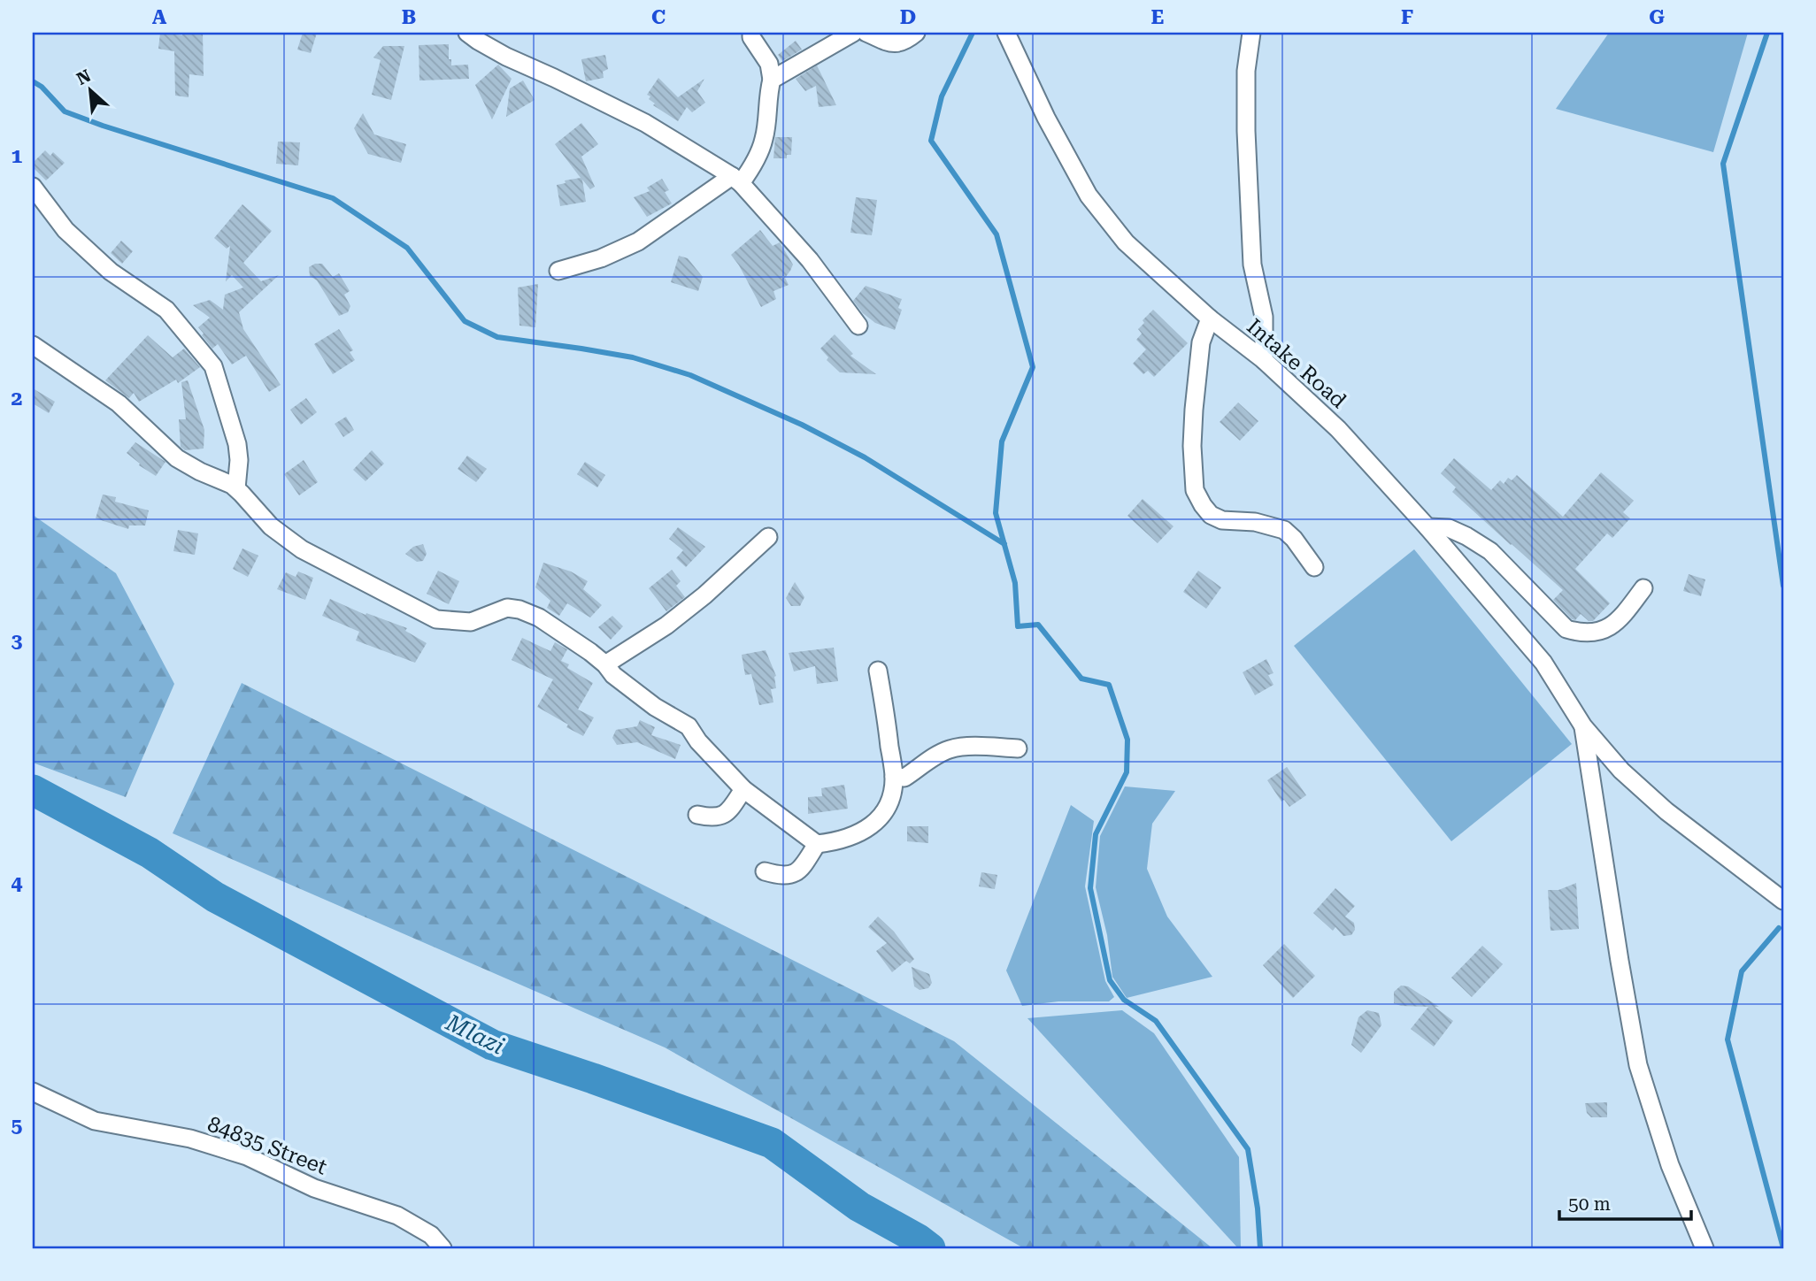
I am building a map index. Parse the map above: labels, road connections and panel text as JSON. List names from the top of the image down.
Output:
{
  "streets": {
    "street": ["Intake Road", "84835 Street"]
  },
  "water": ["Mlazi"],
  "scale_bar": "50 m",
  "north": "top left",
  "grid": {
    "columns": [
      "A",
      "B",
      "C",
      "D",
      "E",
      "F",
      "G"
    ],
    "rows": [
      "1",
      "2",
      "3",
      "4",
      "5"
    ]
  }
}
